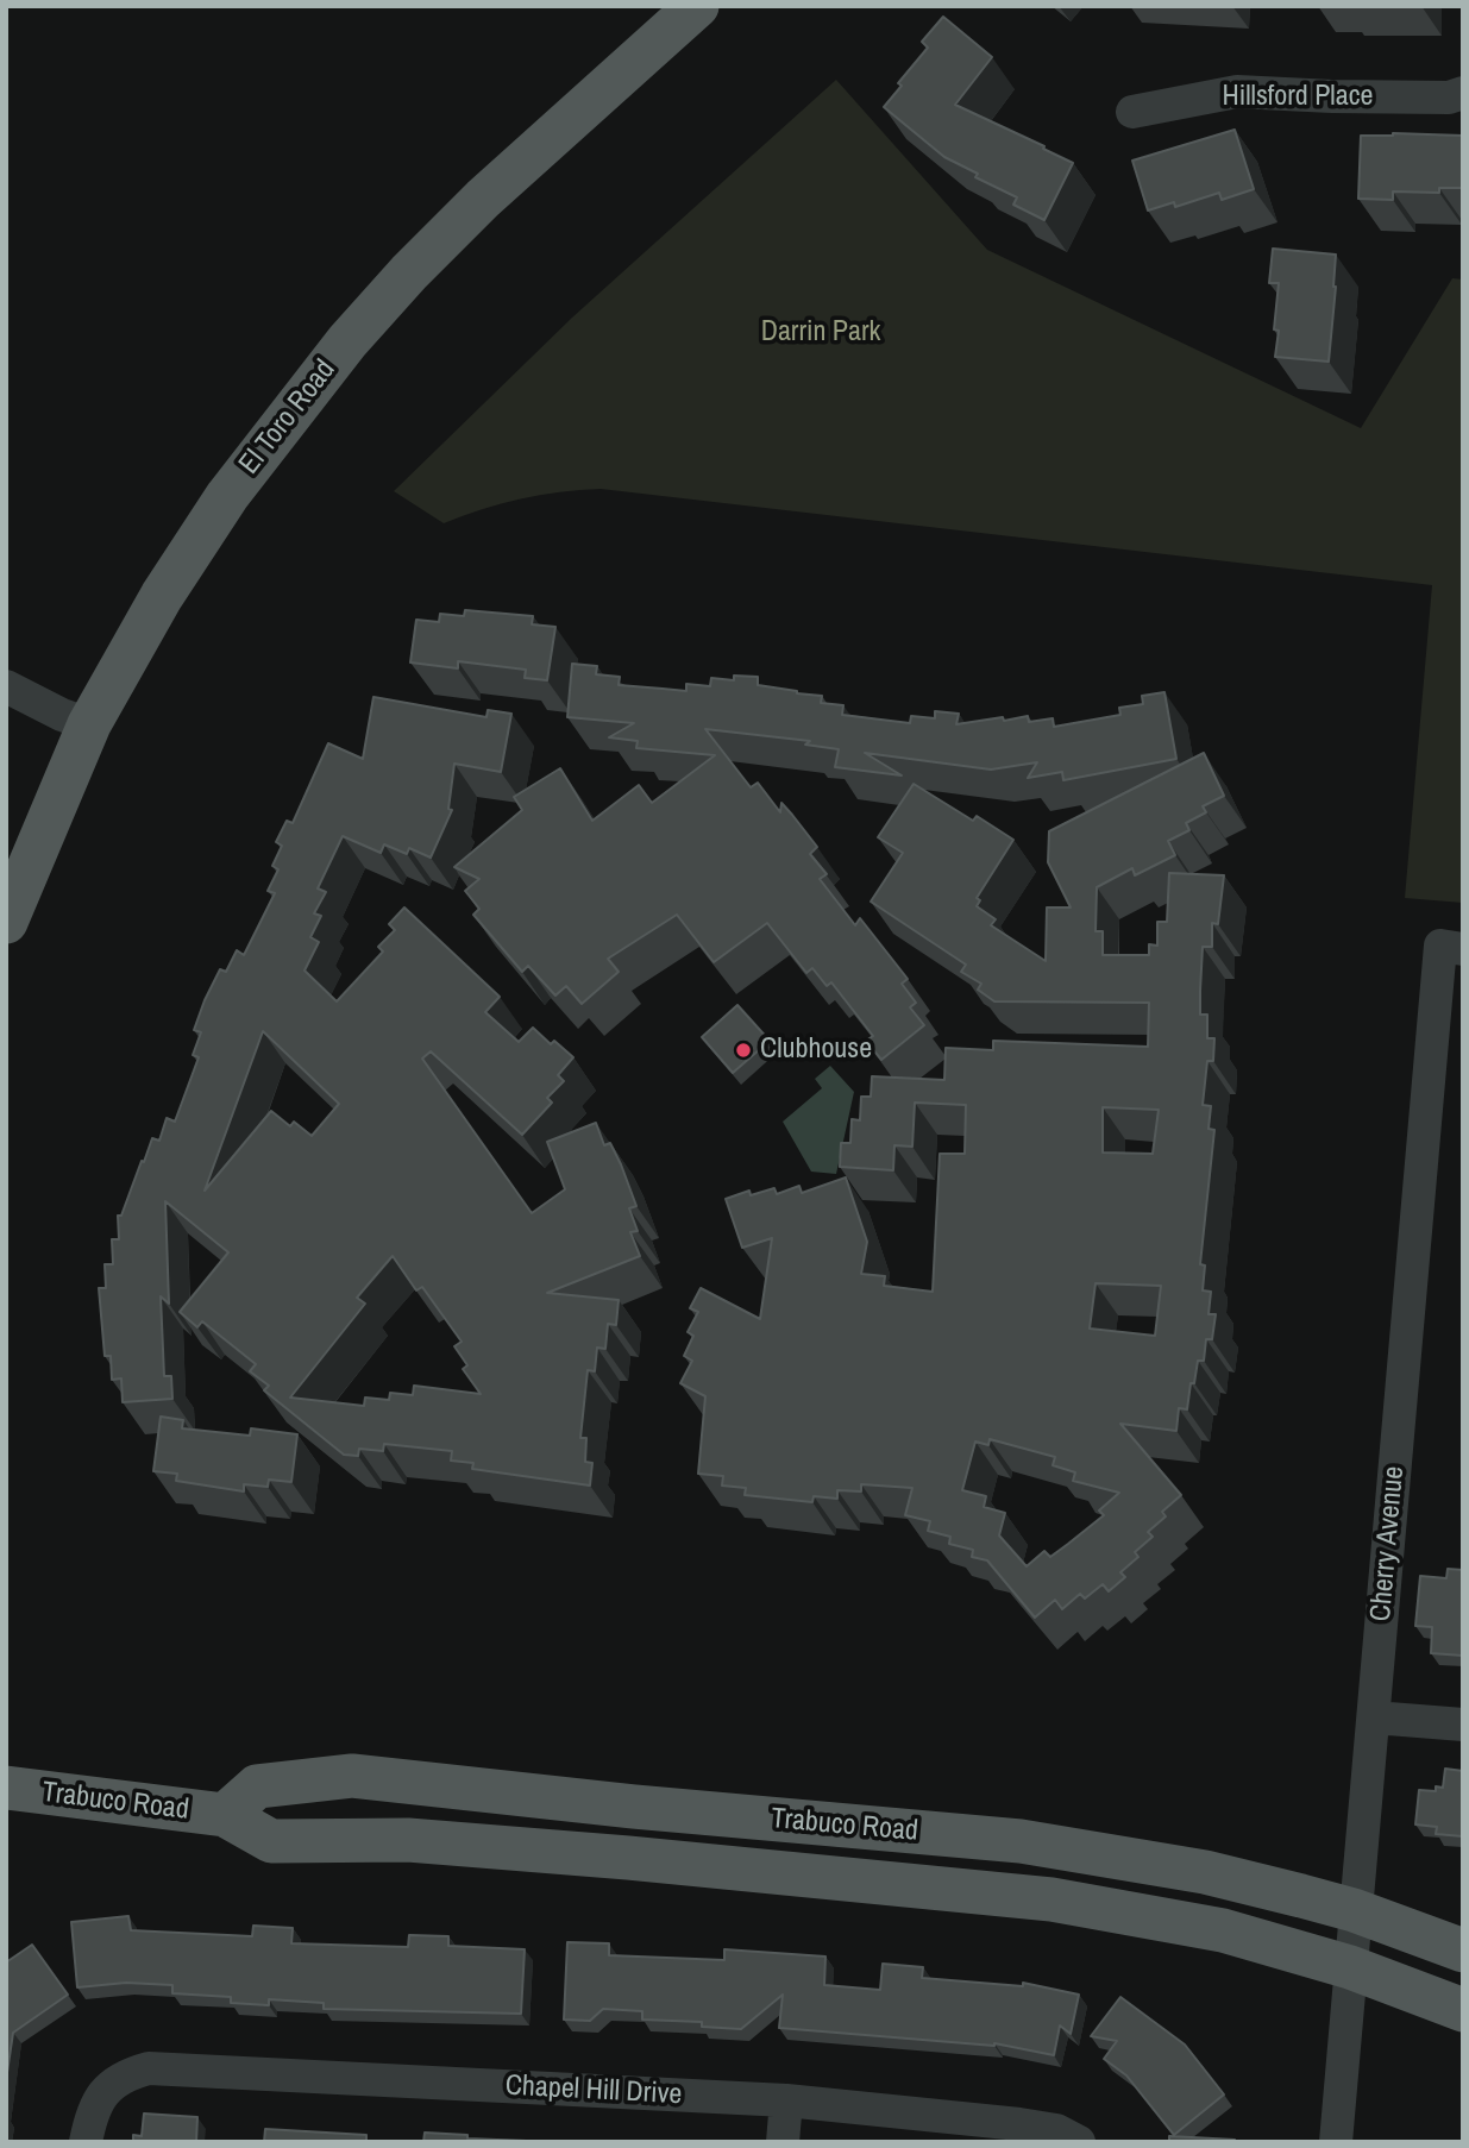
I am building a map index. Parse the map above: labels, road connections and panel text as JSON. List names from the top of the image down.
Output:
{
  "streets": {
    "main road": ["El Toro Road", "Trabuco Road"],
    "street": ["Hillsford Place", "Cherry Avenue", "Chapel Hill Drive"]
  },
  "crossings": [
    ["Cherry Avenue", "Trabuco Road"]
  ],
  "parks": ["Darrin Park"],
  "places": ["Clubhouse"]
}
